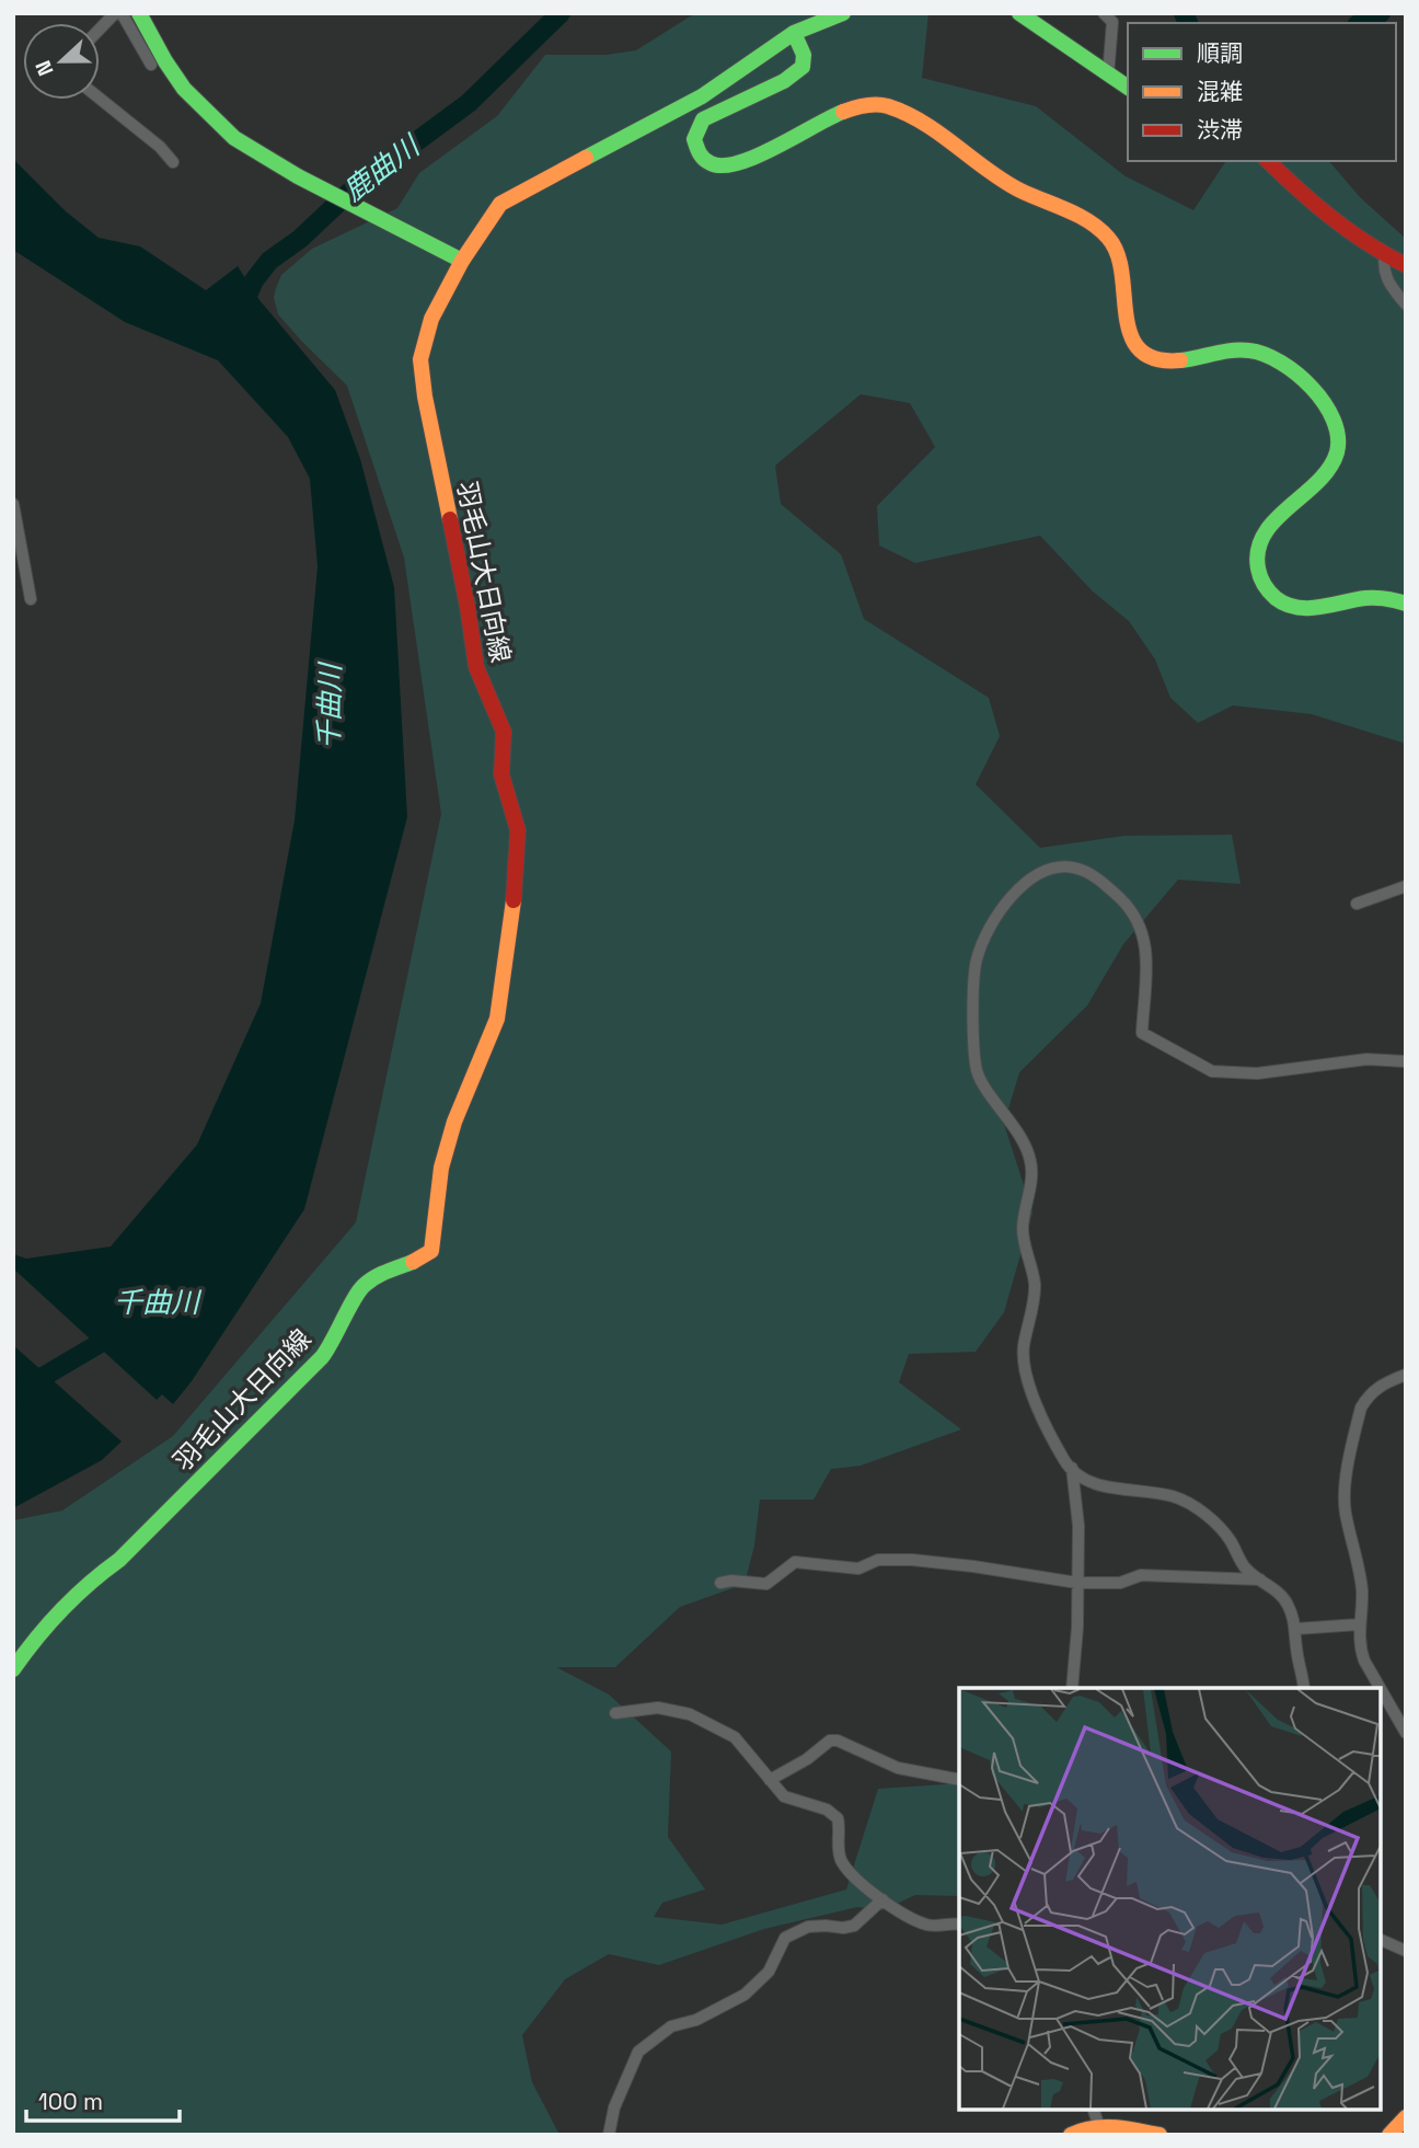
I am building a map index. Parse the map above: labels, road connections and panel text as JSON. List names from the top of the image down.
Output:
{
  "streets": {
    "main road": ["羽毛山大日向線"]
  },
  "water": ["鹿曲川", "千曲川"],
  "legend": ["順調", "混雑", "渋滞"],
  "scale_bar": "100 m",
  "north": "left"
}
